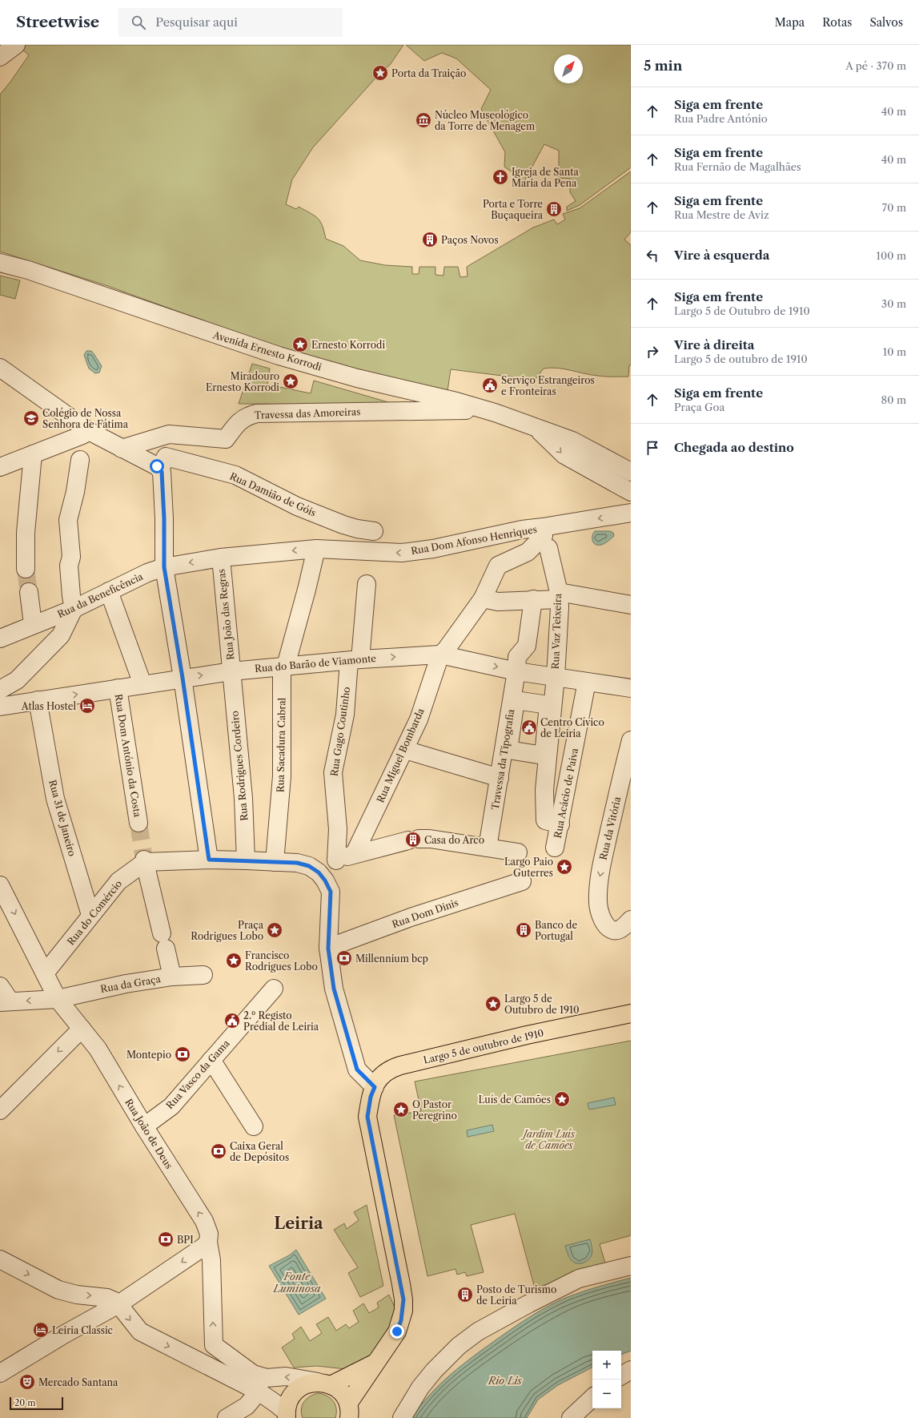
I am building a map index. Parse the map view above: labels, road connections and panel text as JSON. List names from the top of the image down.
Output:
{
  "streets": {
    "main road": ["Largo 5 de outubro de 1910"],
    "street": [
      "Avenida Ernesto Korrodi",
      "Travessa das Amoreiras",
      "Rua Damião de Góis",
      "Rua Dom Afonso Henriques",
      "Rua da Beneficência",
      "Rua João das Regras",
      "Rua Vaz Teixeira",
      "Rua do Barão de Viamonte",
      "Rua Gago Coutinho",
      "Rua Sacadura Cabral",
      "Rua Dom António da Costa",
      "Rua Miguel Bombarda",
      "Travessa da Tipografia",
      "Rua Rodrigues Cordeiro",
      "Rua Acácio de Paiva",
      "Rua 31 de Janeiro",
      "Rua da Vitória",
      "Rua do Comércio",
      "Rua Dom Dinis",
      "Rua da Graça",
      "Rua Vasco da Gama",
      "Rua João de Deus"
    ]
  },
  "crossings": [
    ["Avenida Ernesto Korrodi", "Travessa das Amoreiras"],
    ["Rua Dom Afonso Henriques", "Rua da Beneficência"],
    ["Rua Dom Afonso Henriques", "Rua João das Regras"],
    ["Rua Dom Afonso Henriques", "Rua Sacadura Cabral"],
    ["Rua João das Regras", "Rua do Barão de Viamonte"],
    ["Rua João das Regras", "Rua Rodrigues Cordeiro"],
    ["Rua Vaz Teixeira", "Rua do Barão de Viamonte"],
    ["Rua Vaz Teixeira", "Rua Acácio de Paiva"],
    ["Rua do Barão de Viamonte", "Rua Gago Coutinho"],
    ["Rua do Barão de Viamonte", "Rua Sacadura Cabral"],
    ["Rua do Barão de Viamonte", "Rua Dom António da Costa"],
    ["Rua do Barão de Viamonte", "Rua Miguel Bombarda"],
    ["Rua do Barão de Viamonte", "Travessa da Tipografia"],
    ["Rua do Barão de Viamonte", "Rua Rodrigues Cordeiro"],
    ["Rua do Barão de Viamonte", "Rua Acácio de Paiva"],
    ["Rua do Barão de Viamonte", "Rua 31 de Janeiro"],
    ["Rua 31 de Janeiro", "Rua do Comércio"],
    ["Rua do Comércio", "Rua João de Deus"],
    ["Rua da Graça", "Rua João de Deus"],
    ["Rua Vasco da Gama", "Rua João de Deus"]
  ],
  "one_way": ["Rua da Vitória"],
  "districts": ["Leiria"],
  "water": ["Fonte Luminosa", "Rio Lis"],
  "parks": ["Jardim Luís de Camões"],
  "places": {
    "place": [
      "Porta da Traição",
      "Ernesto Korrodi",
      "Miradouro Ernesto Korrodi",
      "Largo Paio Guterres",
      "Praça Rodrigues Lobo",
      "Francisco Rodrigues Lobo",
      "Largo 5 de Outubro de 1910",
      "Luís de Camões",
      "O Pastor Peregrino"
    ],
    "museum": ["Núcleo Museológico da Torre de Menagem"],
    "church": ["Igreja de Santa Maria da Pena"],
    "building": [
      "Porta e Torre Buçaqueira",
      "Paços Novos",
      "Casa do Arco",
      "Banco de Portugal",
      "Posto de Turismo de Leiria"
    ],
    "public building": ["Serviço Estrangeiros e Fronteiras", "Centro Cívico de Leiria", "2.º Registo Predial de Leiria"],
    "school or university": ["Colégio de Nossa Senhora de Fátima"],
    "hotel": ["Atlas Hostel", "Leiria Classic"],
    "bank": [
      "Millennium bcp",
      "Montepio",
      "Caixa Geral de Depósitos",
      "BPI"
    ],
    "theatre": ["Mercado Santana"]
  },
  "scale_bar": "20 m",
  "north": "top right",
  "page": {
    "header": "Streetwise",
    "search": "Pesquisar aqui",
    "nav": ["Mapa", "Rotas", "Salvos"],
    "heading": ["5 min", "A pé · 370 m"],
    "list": [
      ["Siga em frente", "Rua Padre António", "40 m"],
      ["Siga em frente", "Rua Fernão de Magalhães", "40 m"],
      ["Siga em frente", "Rua Mestre de Aviz", "70 m"],
      ["Vire à esquerda", "100 m"],
      ["Siga em frente", "Largo 5 de Outubro de 1910", "30 m"],
      ["Vire à direita", "Largo 5 de outubro de 1910", "10 m"],
      ["Siga em frente", "Praça Goa", "80 m"],
      "Chegada ao destino"
    ],
    "map_buttons": ["+", "−"],
    "scale": "20 m"
  }
}
